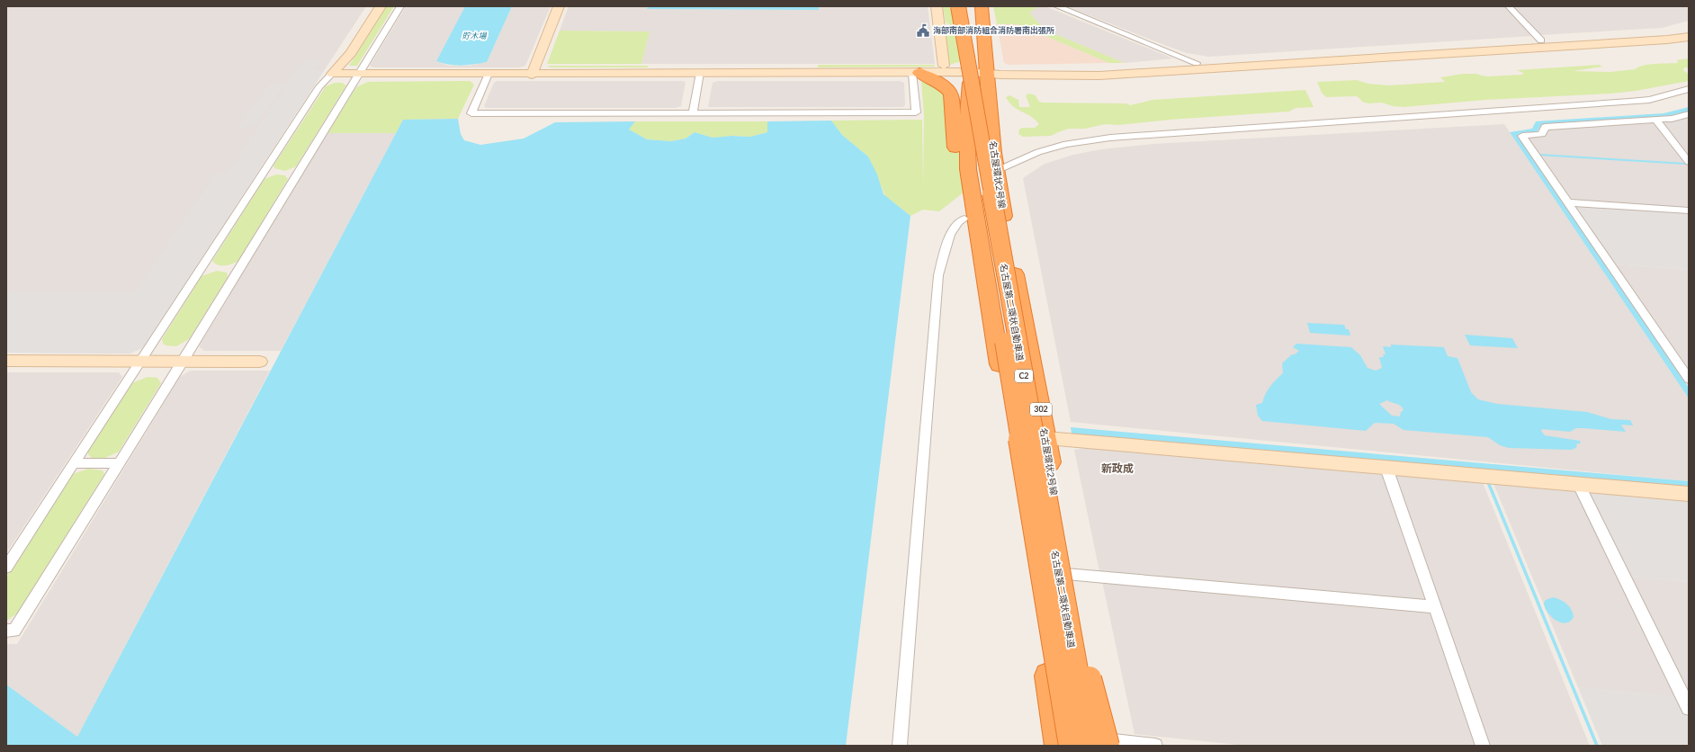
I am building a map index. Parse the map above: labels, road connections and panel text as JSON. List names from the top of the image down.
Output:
{
  "streets": {
    "highway": [
      "名古屋環状2号線",
      "名古屋第二環状自動車道",
      "C2",
      "302"
    ]
  },
  "districts": ["新政成"],
  "water": ["貯木場"],
  "places": {
    "public building": ["海部南部消防組合消防署南出張所"]
  }
}
